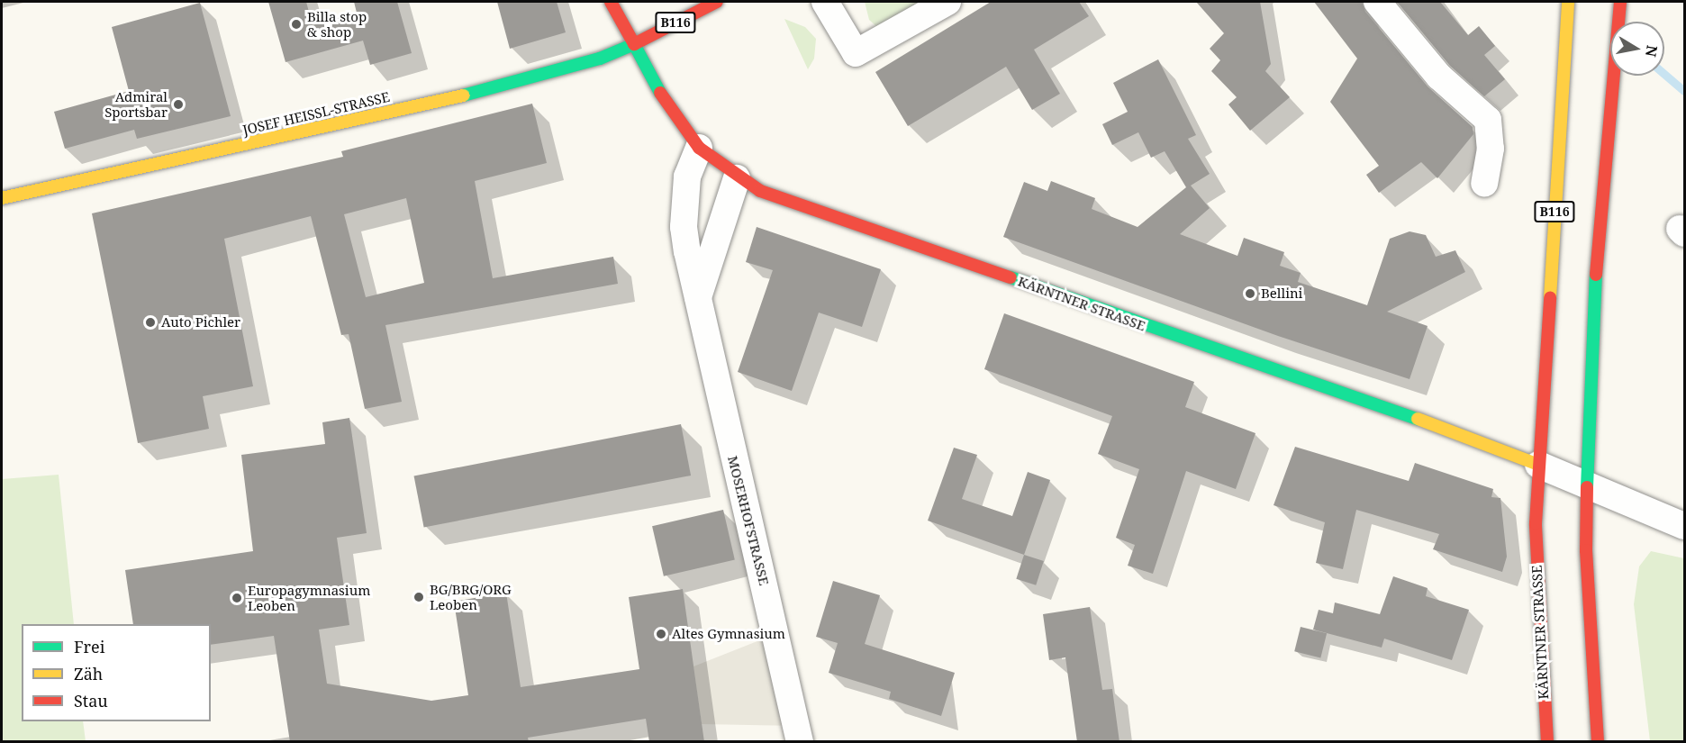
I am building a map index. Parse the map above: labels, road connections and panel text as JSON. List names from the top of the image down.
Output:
{
  "streets": {
    "main road": ["B116", "JOSEF HEISSL-STRASSE", "KÄRNTNER STRASSE"],
    "street": ["MOSERHOFSTRASSE"]
  },
  "crossings": [
    ["B116", "JOSEF HEISSL-STRASSE"],
    ["B116", "KÄRNTNER STRASSE"],
    ["JOSEF HEISSL-STRASSE", "KÄRNTNER STRASSE"],
    ["KÄRNTNER STRASSE", "MOSERHOFSTRASSE"]
  ],
  "places": [
    "Billa stop & shop",
    "Admiral Sportsbar",
    "Bellini",
    "Auto Pichler",
    "BG/BRG/ORG Leoben",
    "Europagymnasium Leoben",
    "Altes Gymnasium"
  ],
  "legend": ["Frei", "Zäh", "Stau"],
  "north": "right"
}
